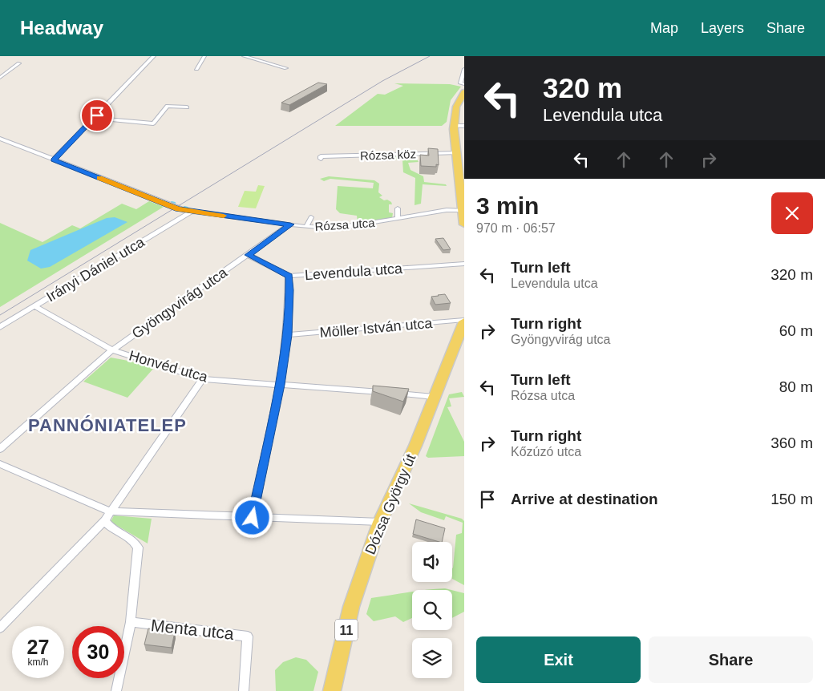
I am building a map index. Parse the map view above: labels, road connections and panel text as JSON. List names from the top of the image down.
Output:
{
  "streets": {
    "main road": ["Dózsa György út", "11"],
    "street": [
      "Rózsa köz",
      "Rózsa utca",
      "Irányi Dániel utca",
      "Levendula utca",
      "Gyöngyvirág utca",
      "Möller István utca",
      "Honvéd utca",
      "Menta utca"
    ]
  },
  "crossings": [
    ["Rózsa utca", "Irányi Dániel utca"],
    ["Rózsa utca", "Gyöngyvirág utca"],
    ["Irányi Dániel utca", "Honvéd utca"],
    ["Levendula utca", "Gyöngyvirág utca"],
    ["Gyöngyvirág utca", "Honvéd utca"],
    ["Möller István utca", "Dózsa György út"],
    ["Honvéd utca", "Dózsa György út"]
  ],
  "districts": ["PANNÓNIATELEP"],
  "page": {
    "header": "Headway",
    "nav": ["Map", "Layers", "Share"],
    "turn": ["320 m", "Levendula utca"],
    "heading": ["3 min", "970 m · 06:57"],
    "list": [
      {
        "name": "Turn left",
        "note": "Levendula utca",
        "value": "320 m"
      },
      {
        "name": "Turn right",
        "note": "Gyöngyvirág utca",
        "value": "60 m"
      },
      {
        "name": "Turn left",
        "note": "Rózsa utca",
        "value": "80 m"
      },
      {
        "name": "Turn right",
        "note": "Kőzúzó utca",
        "value": "360 m"
      },
      {
        "name": "Arrive at destination",
        "value": "150 m"
      }
    ],
    "speed": "27 km/h",
    "limit": "30",
    "buttons": ["Exit", "Share"]
  }
}
